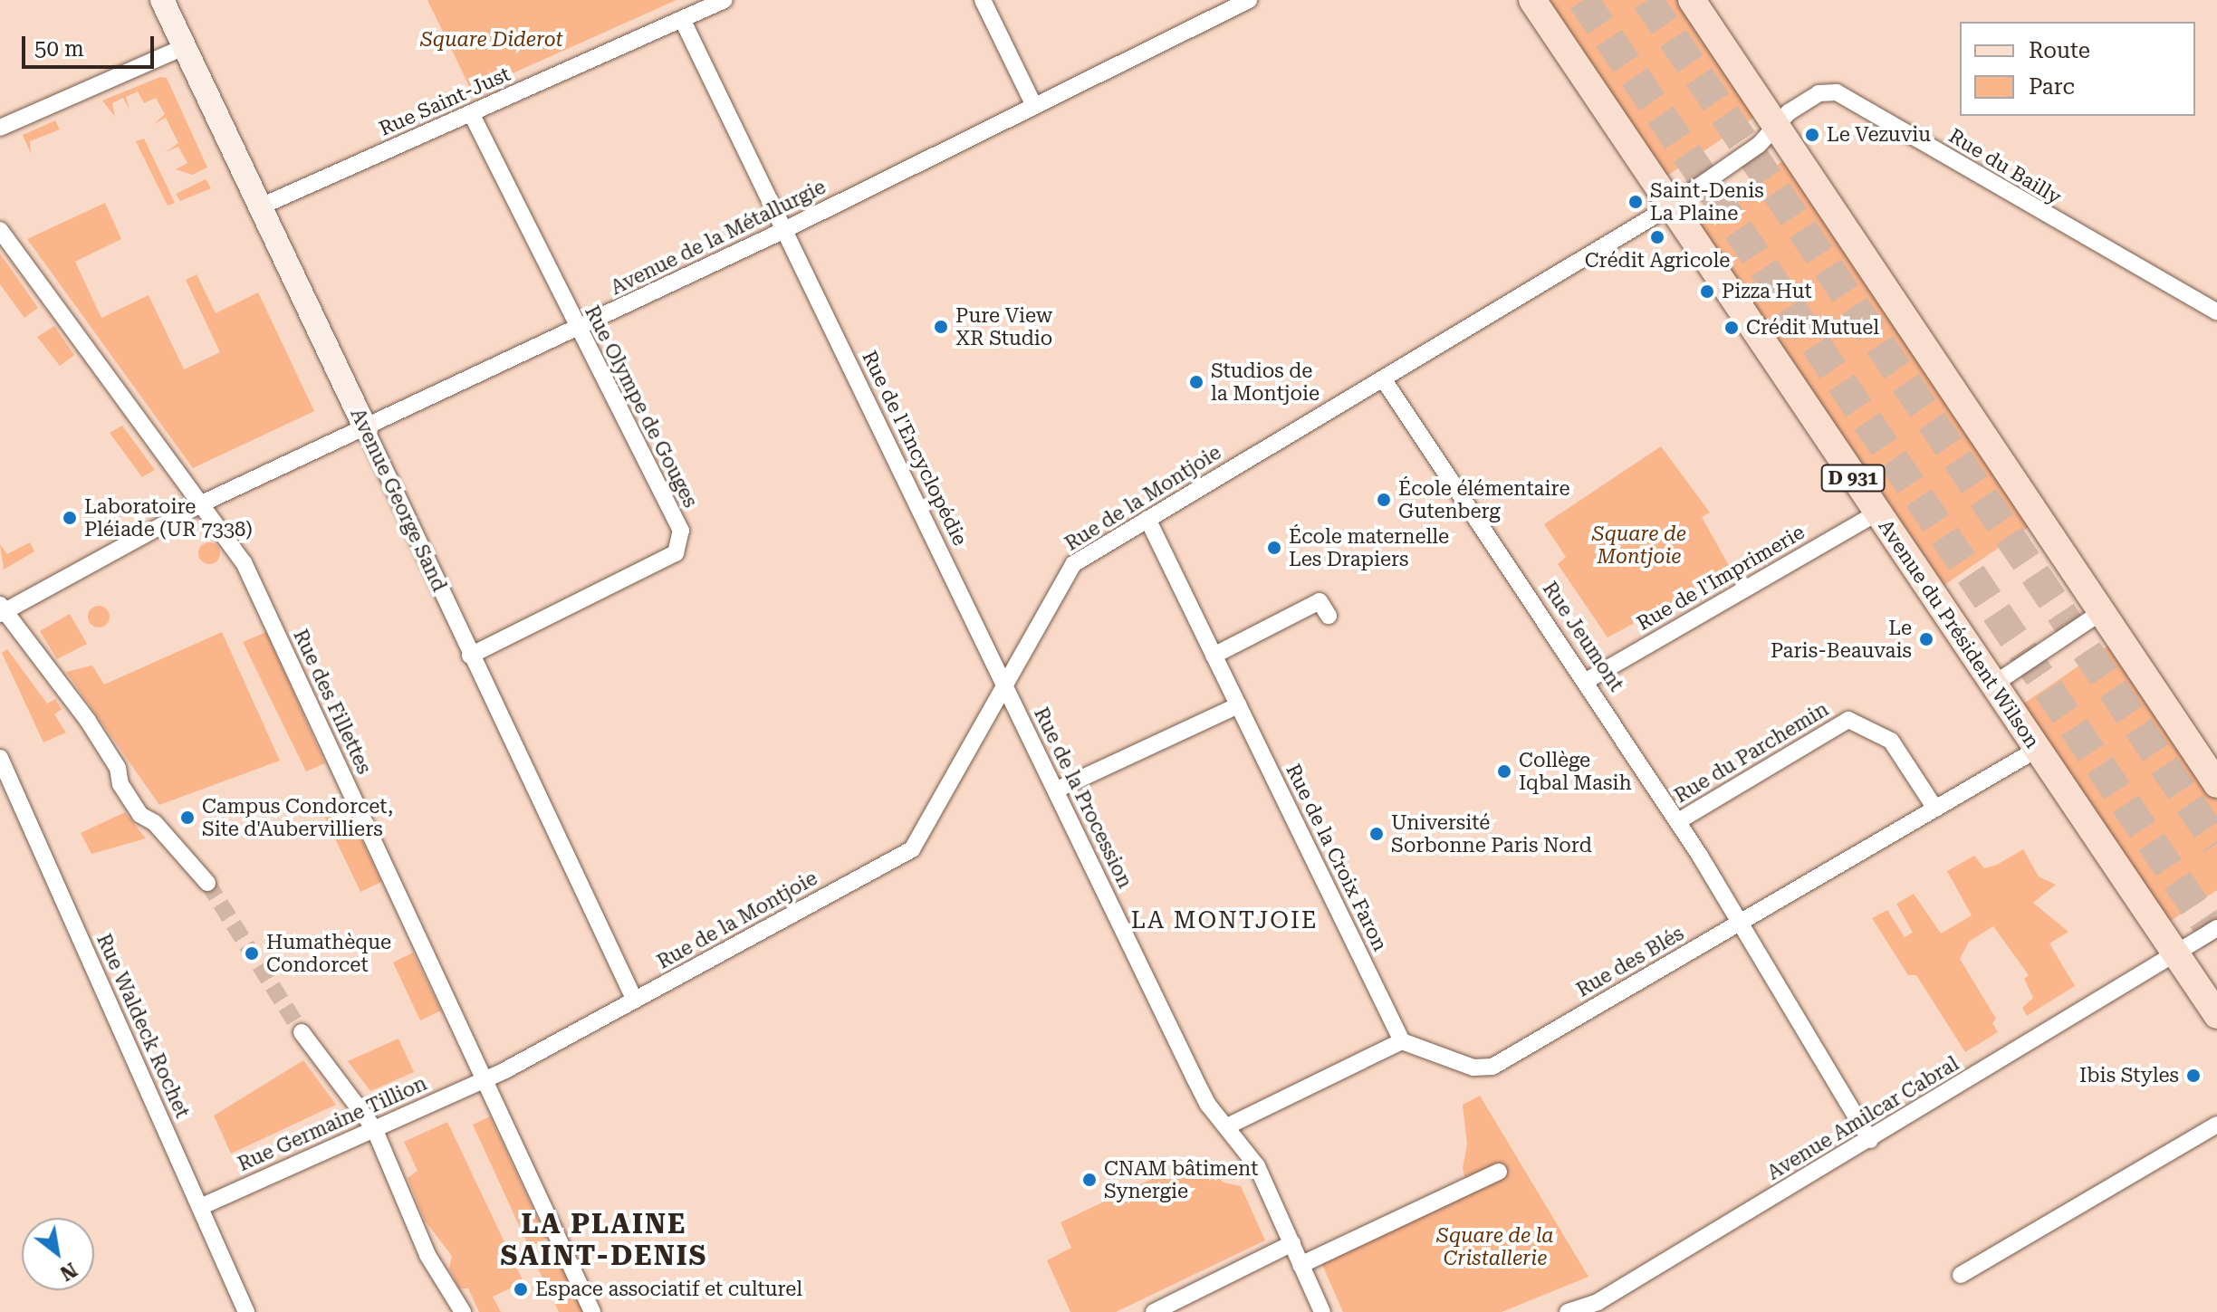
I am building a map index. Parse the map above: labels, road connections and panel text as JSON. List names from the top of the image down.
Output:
{
  "streets": {
    "main road": ["D 931", "Avenue du Président Wilson"],
    "street": [
      "Rue Saint-Just",
      "Rue du Bailly",
      "Avenue de la Métallurgie",
      "Rue Olympe de Gouges",
      "Rue de l'Encyclopédie",
      "Rue de la Montjoie",
      "Avenue George Sand",
      "Rue de l'Imprimerie",
      "Rue Jeumont",
      "Rue des Fillettes",
      "Rue du Parchemin",
      "Rue de la Procession",
      "Rue de la Croix Faron",
      "Rue des Blés",
      "Rue Waldeck Rochet",
      "Avenue Amilcar Cabral",
      "Rue Germaine Tillion"
    ]
  },
  "crossings": [
    ["Rue Saint-Just", "Rue Olympe de Gouges"],
    ["Rue Saint-Just", "Rue de l'Encyclopédie"],
    ["Rue Saint-Just", "Avenue George Sand"],
    ["Rue du Bailly", "Rue de la Montjoie"],
    ["Avenue de la Métallurgie", "Rue Olympe de Gouges"],
    ["Avenue de la Métallurgie", "Rue de l'Encyclopédie"],
    ["Avenue de la Métallurgie", "Avenue George Sand"],
    ["Avenue de la Métallurgie", "Rue des Fillettes"],
    ["Rue Olympe de Gouges", "Avenue George Sand"],
    ["Rue de l'Encyclopédie", "Rue de la Montjoie"],
    ["Rue de l'Encyclopédie", "Rue de la Procession"],
    ["Rue de la Montjoie", "Avenue George Sand"],
    ["Rue de la Montjoie", "Avenue du Président Wilson"],
    ["Rue de la Montjoie", "Rue Jeumont"],
    ["Rue de la Montjoie", "Rue des Fillettes"],
    ["Rue de la Montjoie", "Rue de la Procession"],
    ["Rue de la Montjoie", "Rue de la Croix Faron"],
    ["Rue de la Montjoie", "Rue Germaine Tillion"],
    ["Rue de l'Imprimerie", "Avenue du Président Wilson"],
    ["Rue de l'Imprimerie", "Rue Jeumont"],
    ["Avenue du Président Wilson", "Rue des Blés"],
    ["Avenue du Président Wilson", "Avenue Amilcar Cabral"],
    ["Rue Jeumont", "Rue du Parchemin"],
    ["Rue Jeumont", "Rue des Blés"],
    ["Rue Jeumont", "Avenue Amilcar Cabral"],
    ["Rue des Fillettes", "Rue Germaine Tillion"],
    ["Rue du Parchemin", "Rue des Blés"],
    ["Rue de la Croix Faron", "Rue des Blés"],
    ["Rue Waldeck Rochet", "Rue Germaine Tillion"]
  ],
  "districts": ["LA MONTJOIE", "LA PLAINE SAINT-DENIS"],
  "parks": ["Square Diderot", "Square de Montjoie", "Square de la Cristallerie"],
  "places": [
    "Le Vezuviu",
    "Saint-Denis La Plaine",
    "Crédit Agricole",
    "Pizza Hut",
    "Pure View XR Studio",
    "Crédit Mutuel",
    "Studios de la Montjoie",
    "École élémentaire Gutenberg",
    "Laboratoire Pléiade (UR 7338)",
    "École maternelle Les Drapiers",
    "Le Paris-Beauvais",
    "Collège Iqbal Masih",
    "Campus Condorcet, Site d'Aubervilliers",
    "Université Sorbonne Paris Nord",
    "Humathèque Condorcet",
    "Ibis Styles",
    "CNAM bâtiment Synergie",
    "Espace associatif et culturel"
  ],
  "legend": ["Route", "Parc"],
  "scale_bar": "50 m",
  "north": "bottom right"
}
